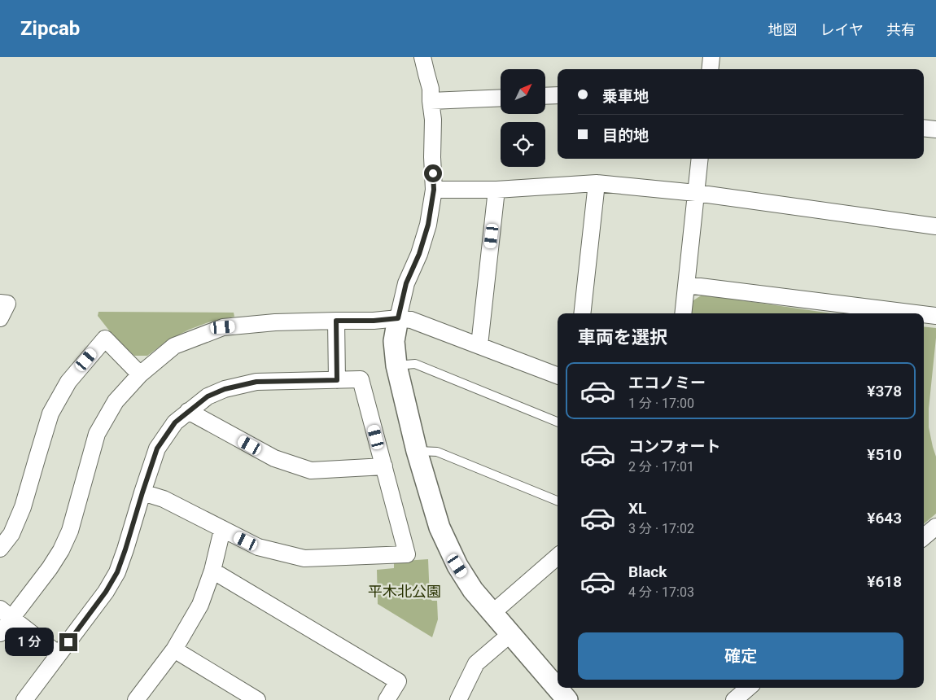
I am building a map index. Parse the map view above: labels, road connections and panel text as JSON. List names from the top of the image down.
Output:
{
  "parks": ["平木北公園"],
  "north": "top right",
  "page": {
    "header": "Zipcab",
    "nav": ["地図", "レイヤ", "共有"],
    "banner": ["乗車地", "目的地"],
    "heading": "車両を選択",
    "list": [
      {
        "name": "エコノミー",
        "note": "1 分 · 17:00",
        "value": "¥378"
      },
      {
        "name": "コンフォート",
        "note": "2 分 · 17:01",
        "value": "¥510"
      },
      {
        "name": "XL",
        "note": "3 分 · 17:02",
        "value": "¥643"
      },
      {
        "name": "Black",
        "note": "4 分 · 17:03",
        "value": "¥618"
      }
    ],
    "buttons": "確定",
    "bubble": "1 分"
  }
}
